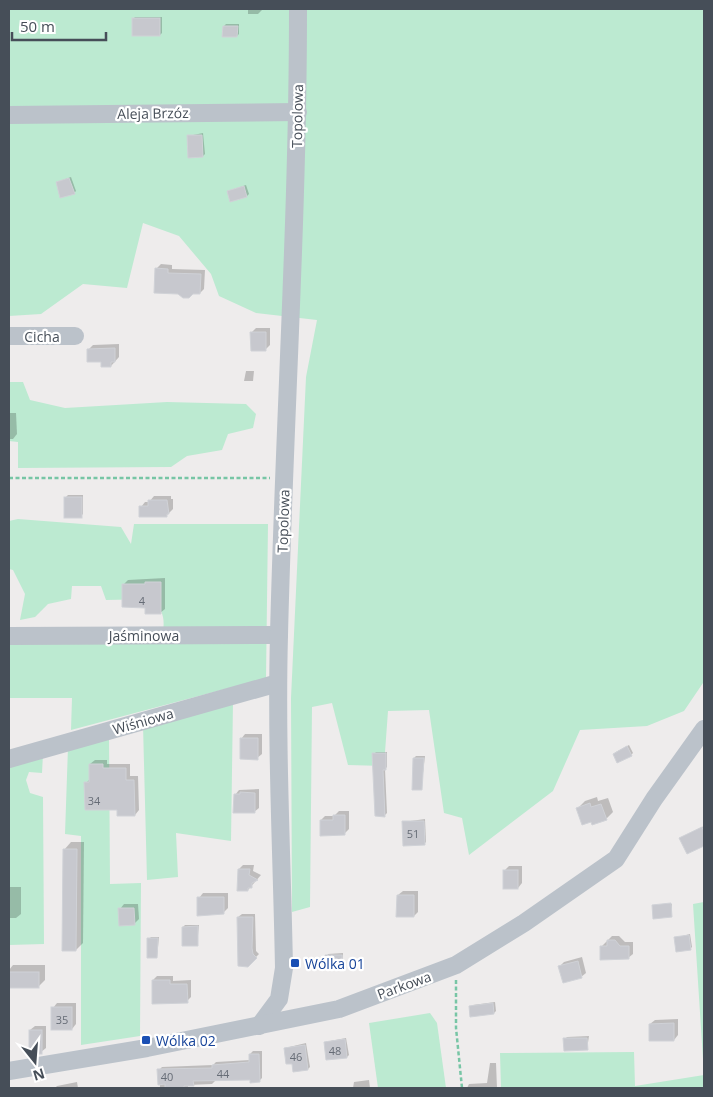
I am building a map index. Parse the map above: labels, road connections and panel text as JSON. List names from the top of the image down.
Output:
{
  "streets": {
    "street": [
      "Aleja Brzóz",
      "Topolowa",
      "Cicha",
      "Jaśminowa",
      "Wiśniowa",
      "Parkowa"
    ]
  },
  "crossings": [
    ["Aleja Brzóz", "Topolowa"],
    ["Topolowa", "Jaśminowa"],
    ["Topolowa", "Wiśniowa"],
    ["Topolowa", "Parkowa"]
  ],
  "places": {
    "transit": ["Wólka 01", "Wólka 02"]
  },
  "house_numbers": [
    "4",
    "34",
    "51",
    "35",
    "48",
    "46",
    "44",
    "40"
  ],
  "scale_bar": "50 m",
  "north": "bottom"
}
